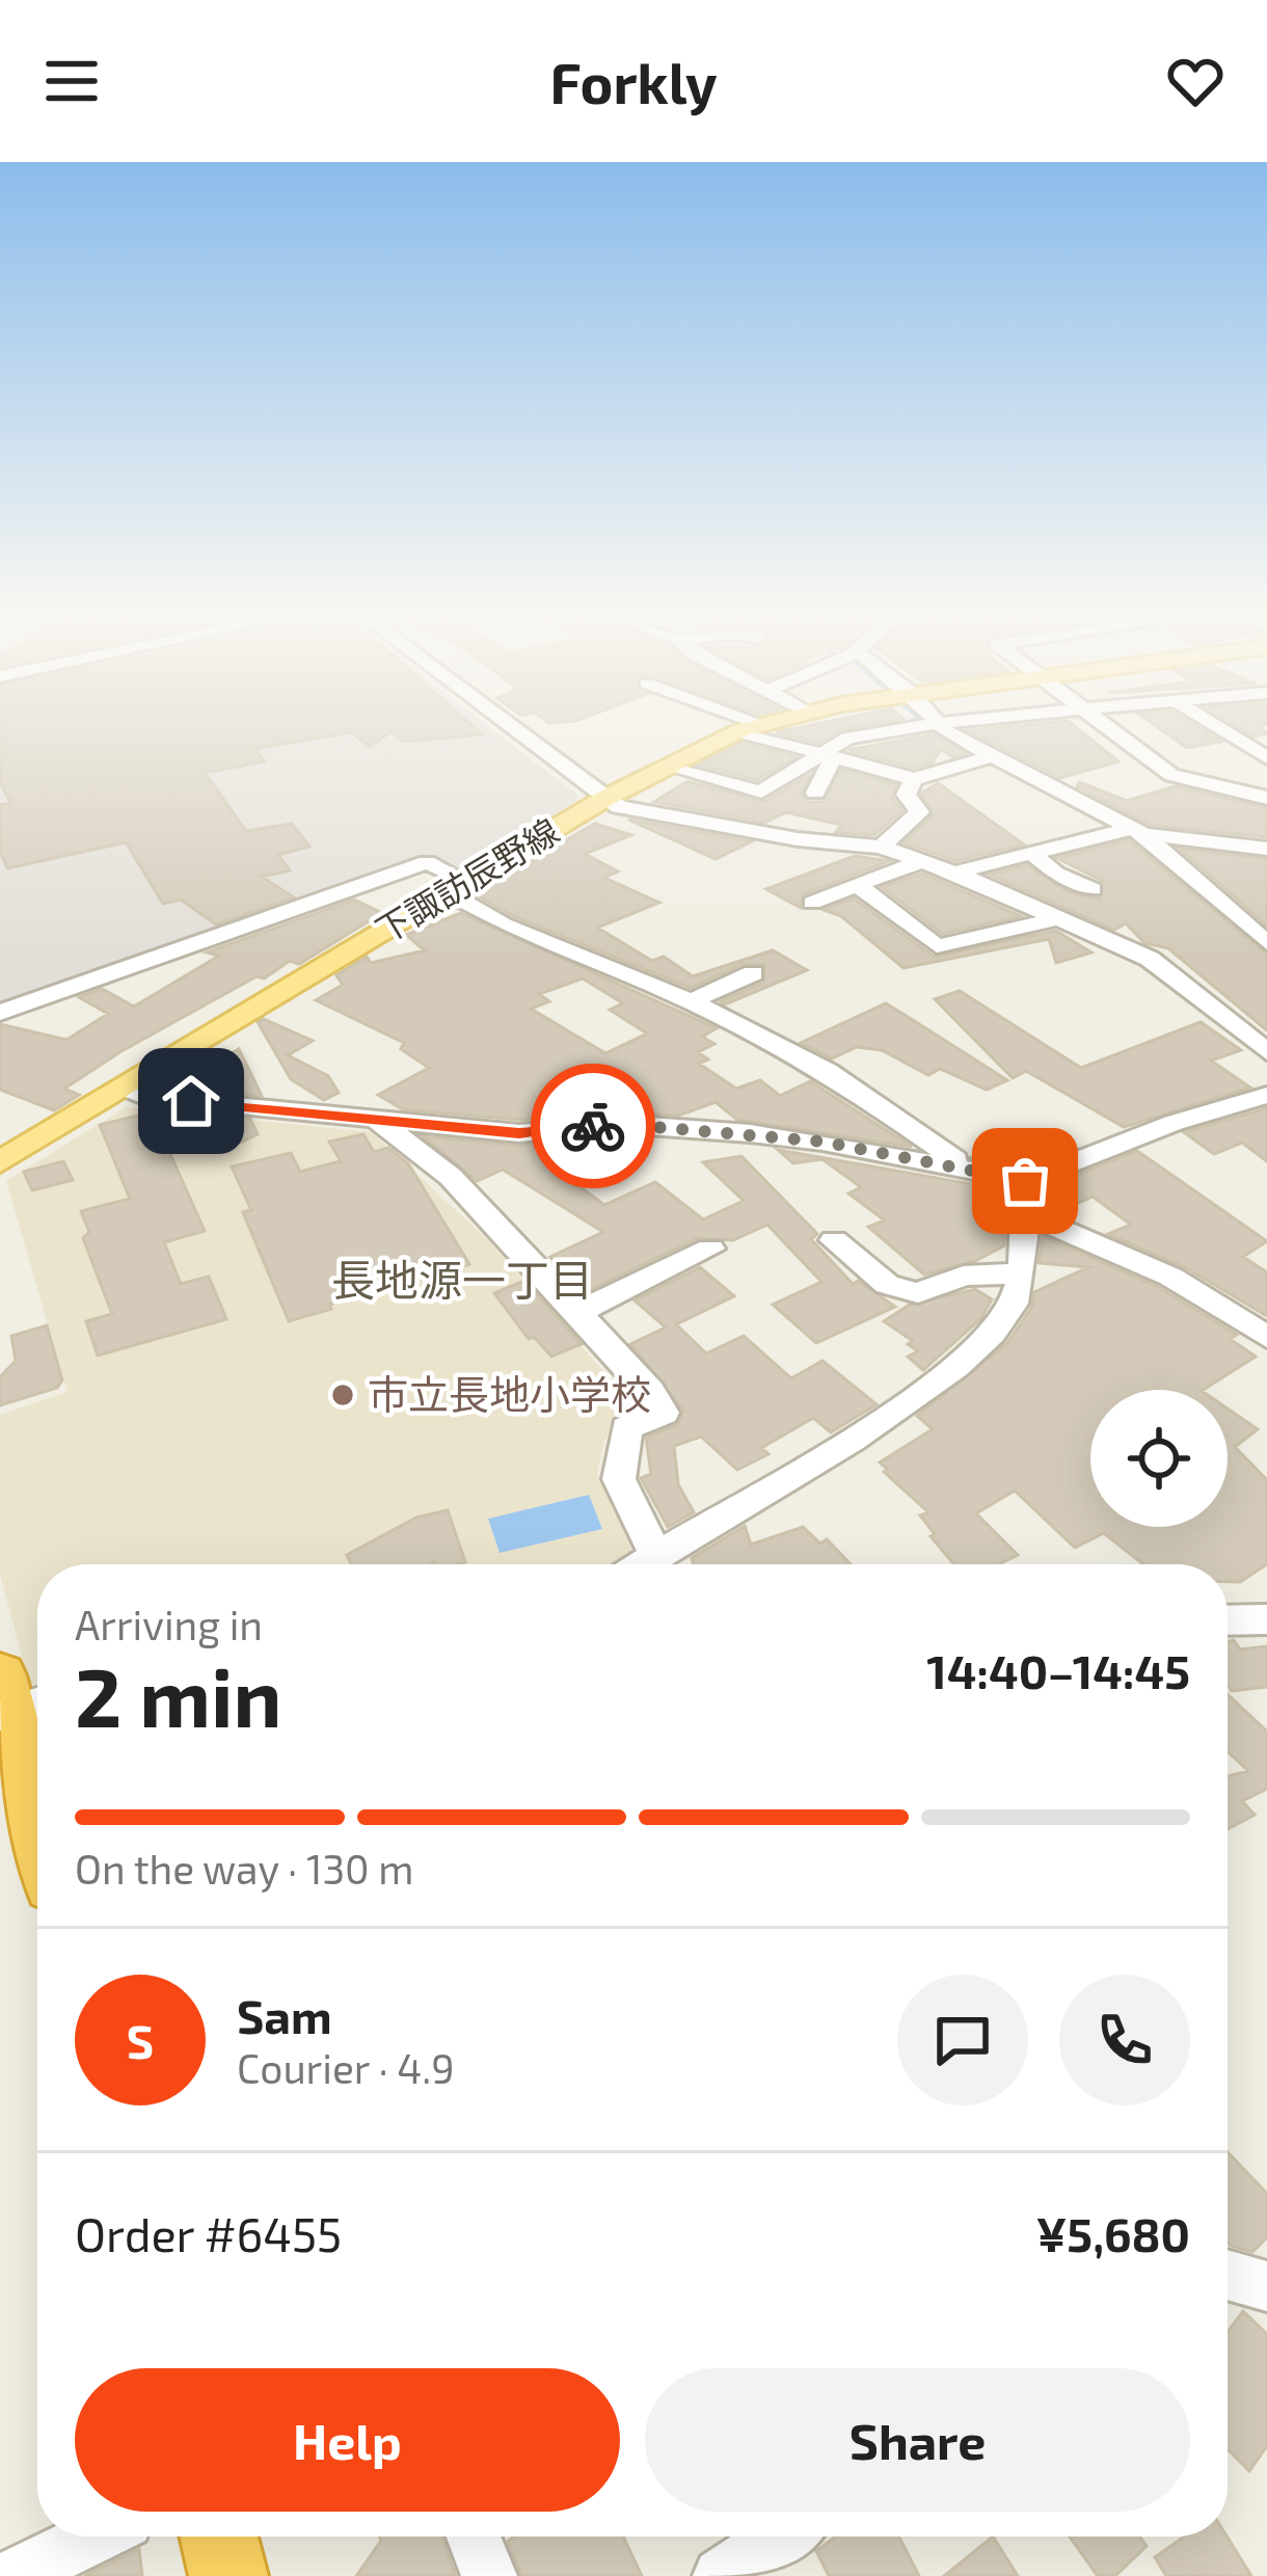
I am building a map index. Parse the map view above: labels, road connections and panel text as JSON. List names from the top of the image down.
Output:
{
  "streets": {
    "main road": ["下諏訪辰野線"]
  },
  "districts": ["長地源一丁目"],
  "places": ["市立長地小学校"],
  "page": {
    "header": "Forkly",
    "heading": ["2 min", "Arriving in", "14:40–14:45"],
    "panel": [
      "Sam",
      "Courier · 4.9",
      "Order #6455",
      "¥5,680"
    ],
    "bar": "On the way · 130 m",
    "round": "S",
    "buttons": ["Help", "Share"]
  }
}
